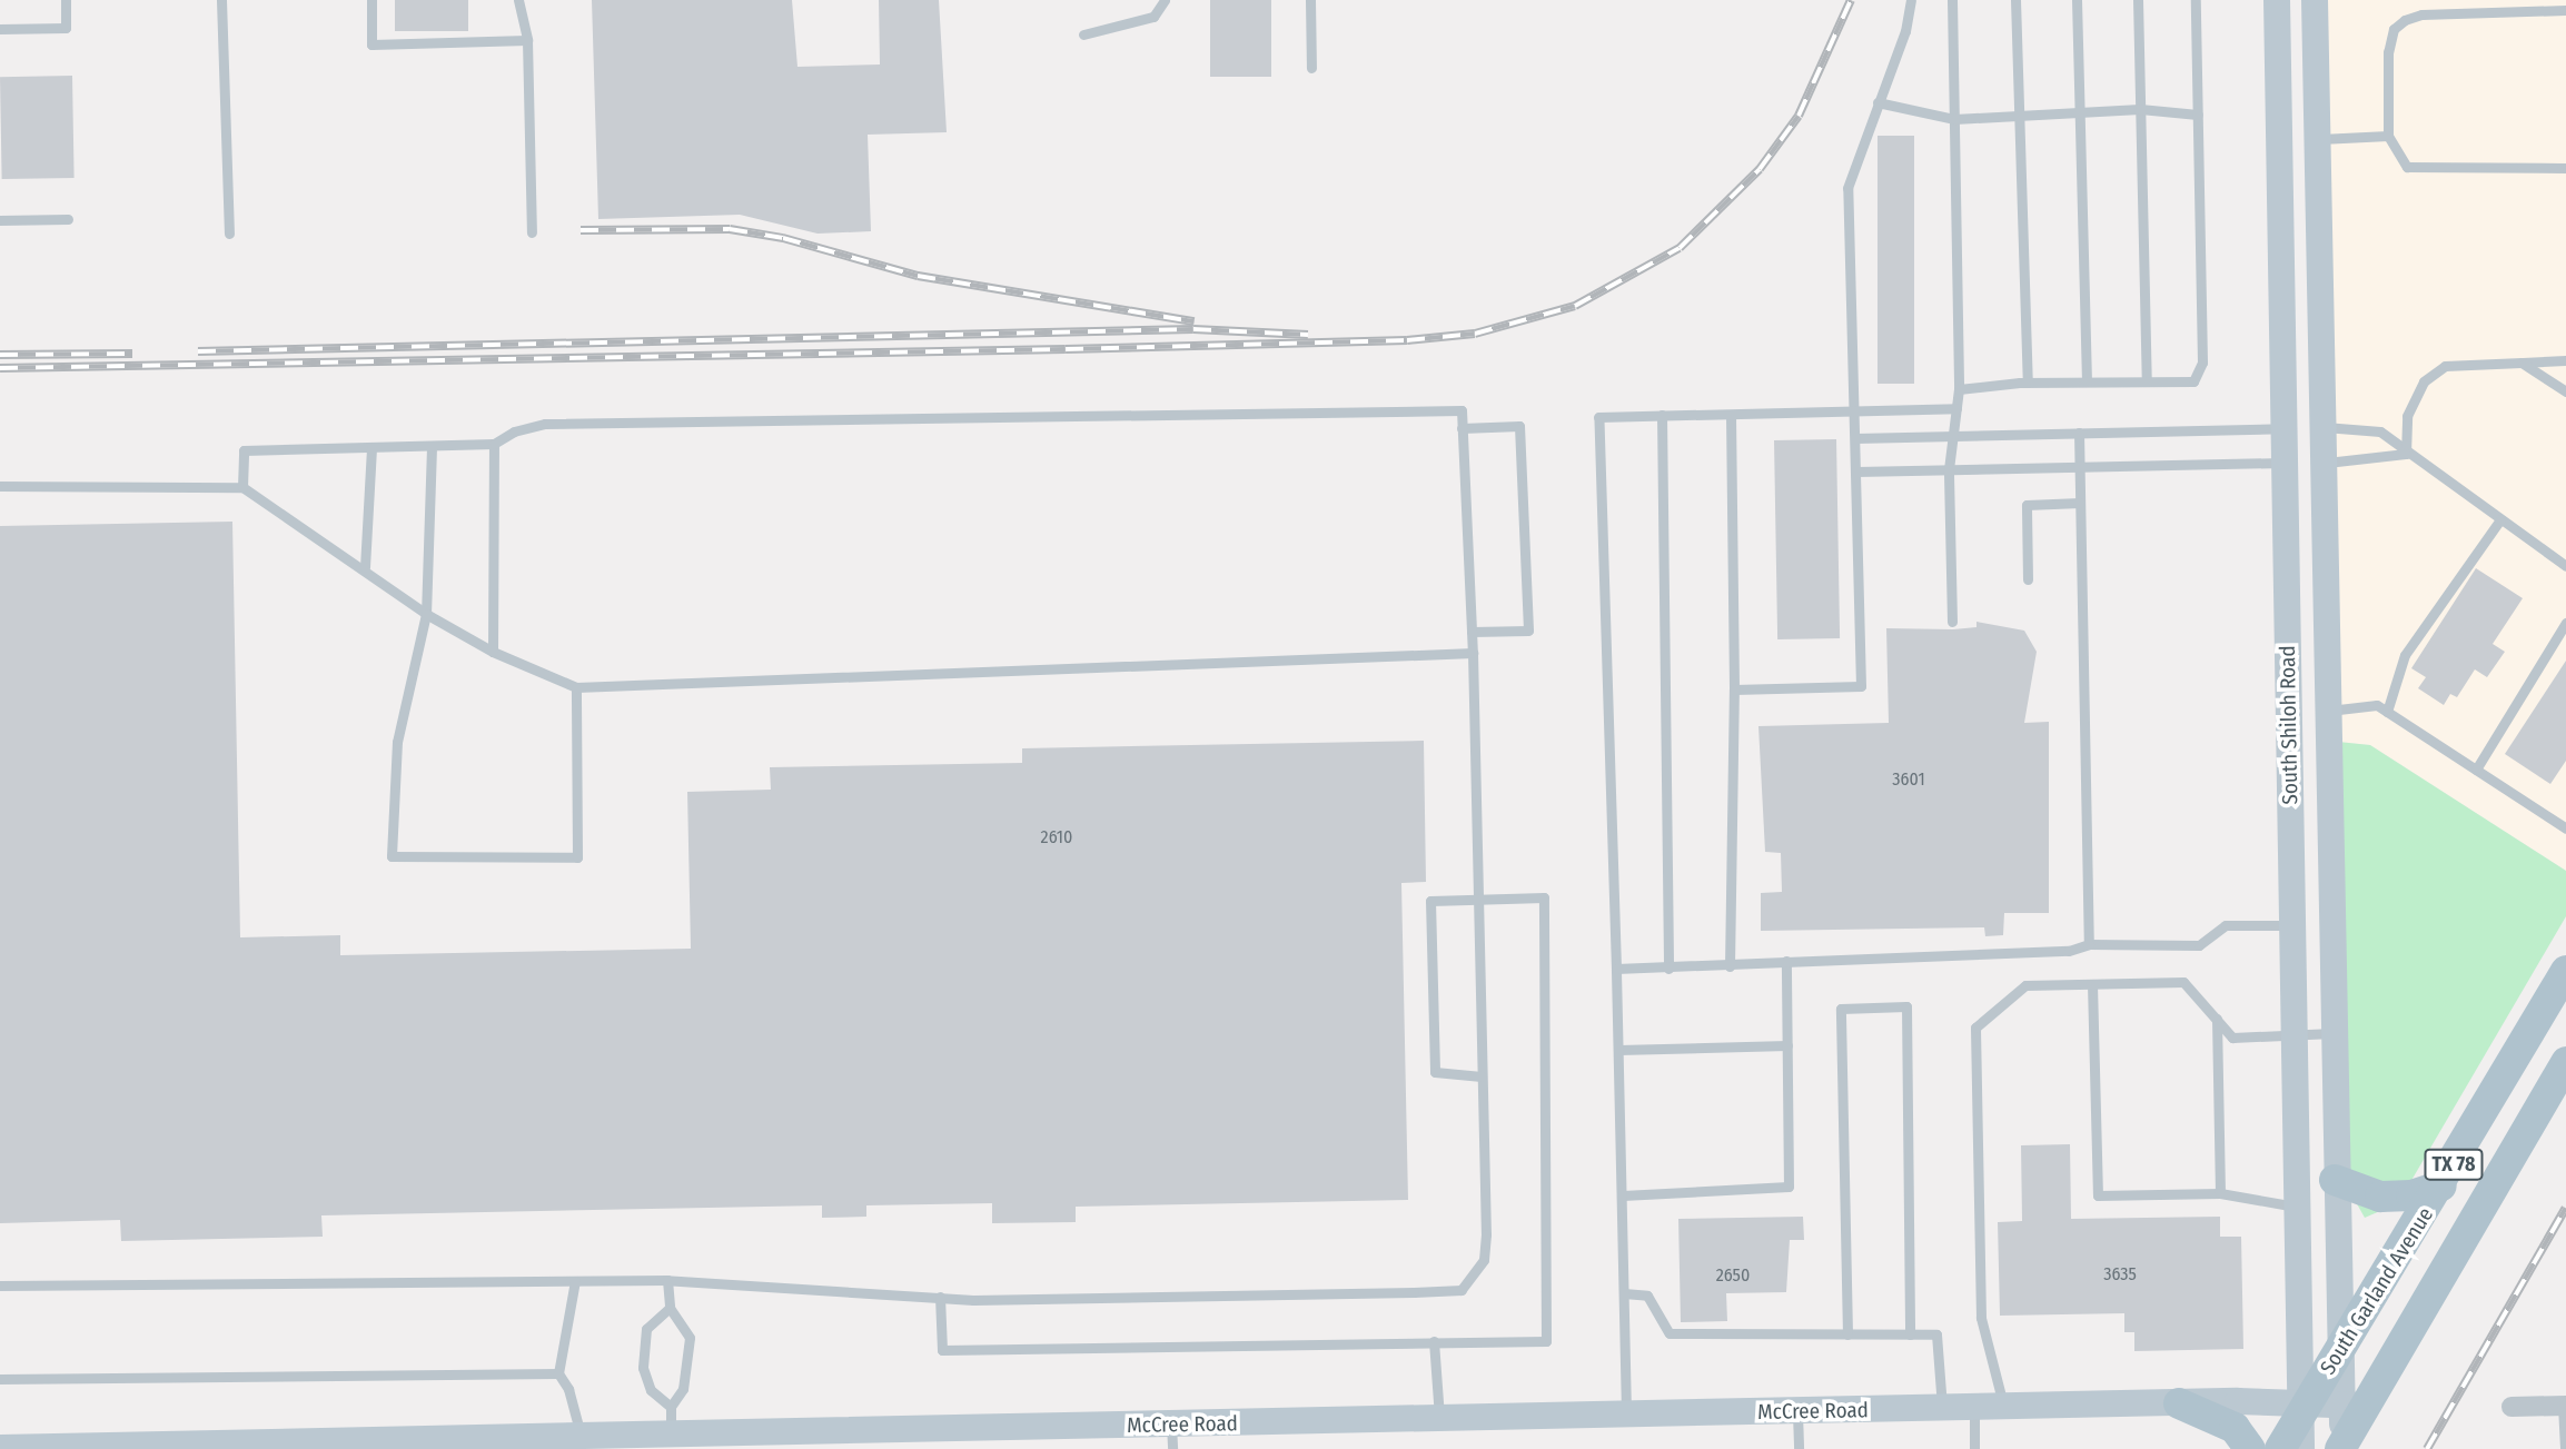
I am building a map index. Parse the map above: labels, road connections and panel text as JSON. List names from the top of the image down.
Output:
{
  "streets": {
    "main road": [
      "South Shiloh Road",
      "TX 78",
      "South Garland Avenue",
      "McCree Road"
    ]
  },
  "crossings": [
    ["South Shiloh Road", "South Garland Avenue"],
    ["South Shiloh Road", "McCree Road"],
    ["South Garland Avenue", "McCree Road"]
  ],
  "house_numbers": [
    "3601",
    "2610",
    "3635",
    "2650"
  ]
}
